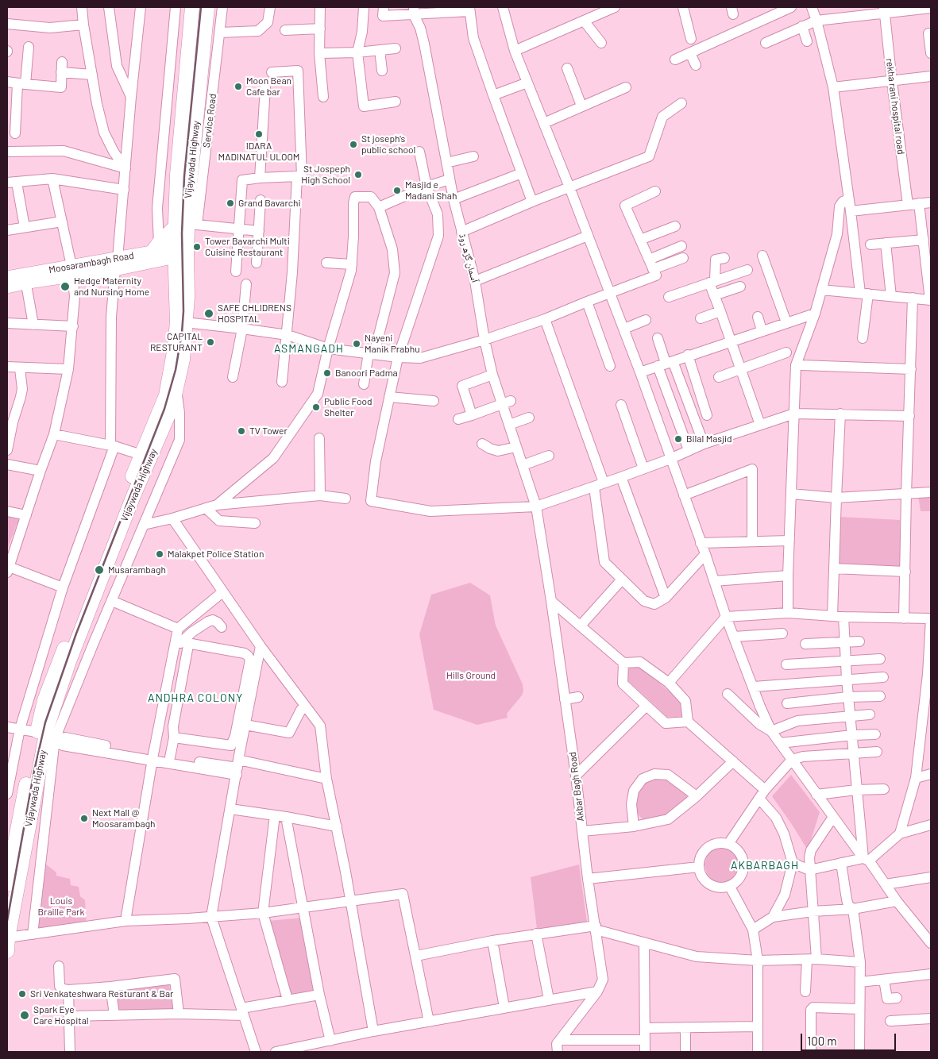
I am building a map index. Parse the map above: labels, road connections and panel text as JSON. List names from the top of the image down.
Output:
{
  "streets": {
    "highway": ["Vijaywada Highway"],
    "main road": ["Moosarambagh Road"],
    "street": [
      "rekha rani hospital road",
      "Service Road",
      "آسمان گڑھ روڈ",
      "Akbar Bagh Road"
    ]
  },
  "crossings": [
    ["Service Road", "Vijaywada Highway"],
    ["Vijaywada Highway", "Moosarambagh Road"],
    ["آسمان گڑھ روڈ", "Akbar Bagh Road"]
  ],
  "districts": ["ASMANGADH", "ANDHRA COLONY", "AKBARBAGH"],
  "parks": ["Hills Ground", "Louis Braille Park"],
  "places": [
    "Moon Bean Cafe bar",
    "IDARA MADINATUL ULOOM",
    "St joseph's public school",
    "St Jospeph High School",
    "Masjid e Madani Shah",
    "Grand Bavarchi",
    "Tower Bavarchi Multi Cuisine Restaurant",
    "Hedge Maternity and Nursing Home",
    "SAFE CHLIDRENS HOSPITAL",
    "CAPITAL RESTURANT",
    "Nayeni Manik Prabhu",
    "Banoori Padma",
    "Public Food Shelter",
    "TV Tower",
    "Bilal Masjid",
    "Malakpet Police Station",
    "Musarambagh",
    "Next Mall @ Moosarambagh",
    "Sri Venkateshwara Resturant & Bar",
    "Spark Eye Care Hospital"
  ],
  "scale_bar": "100 m"
}
